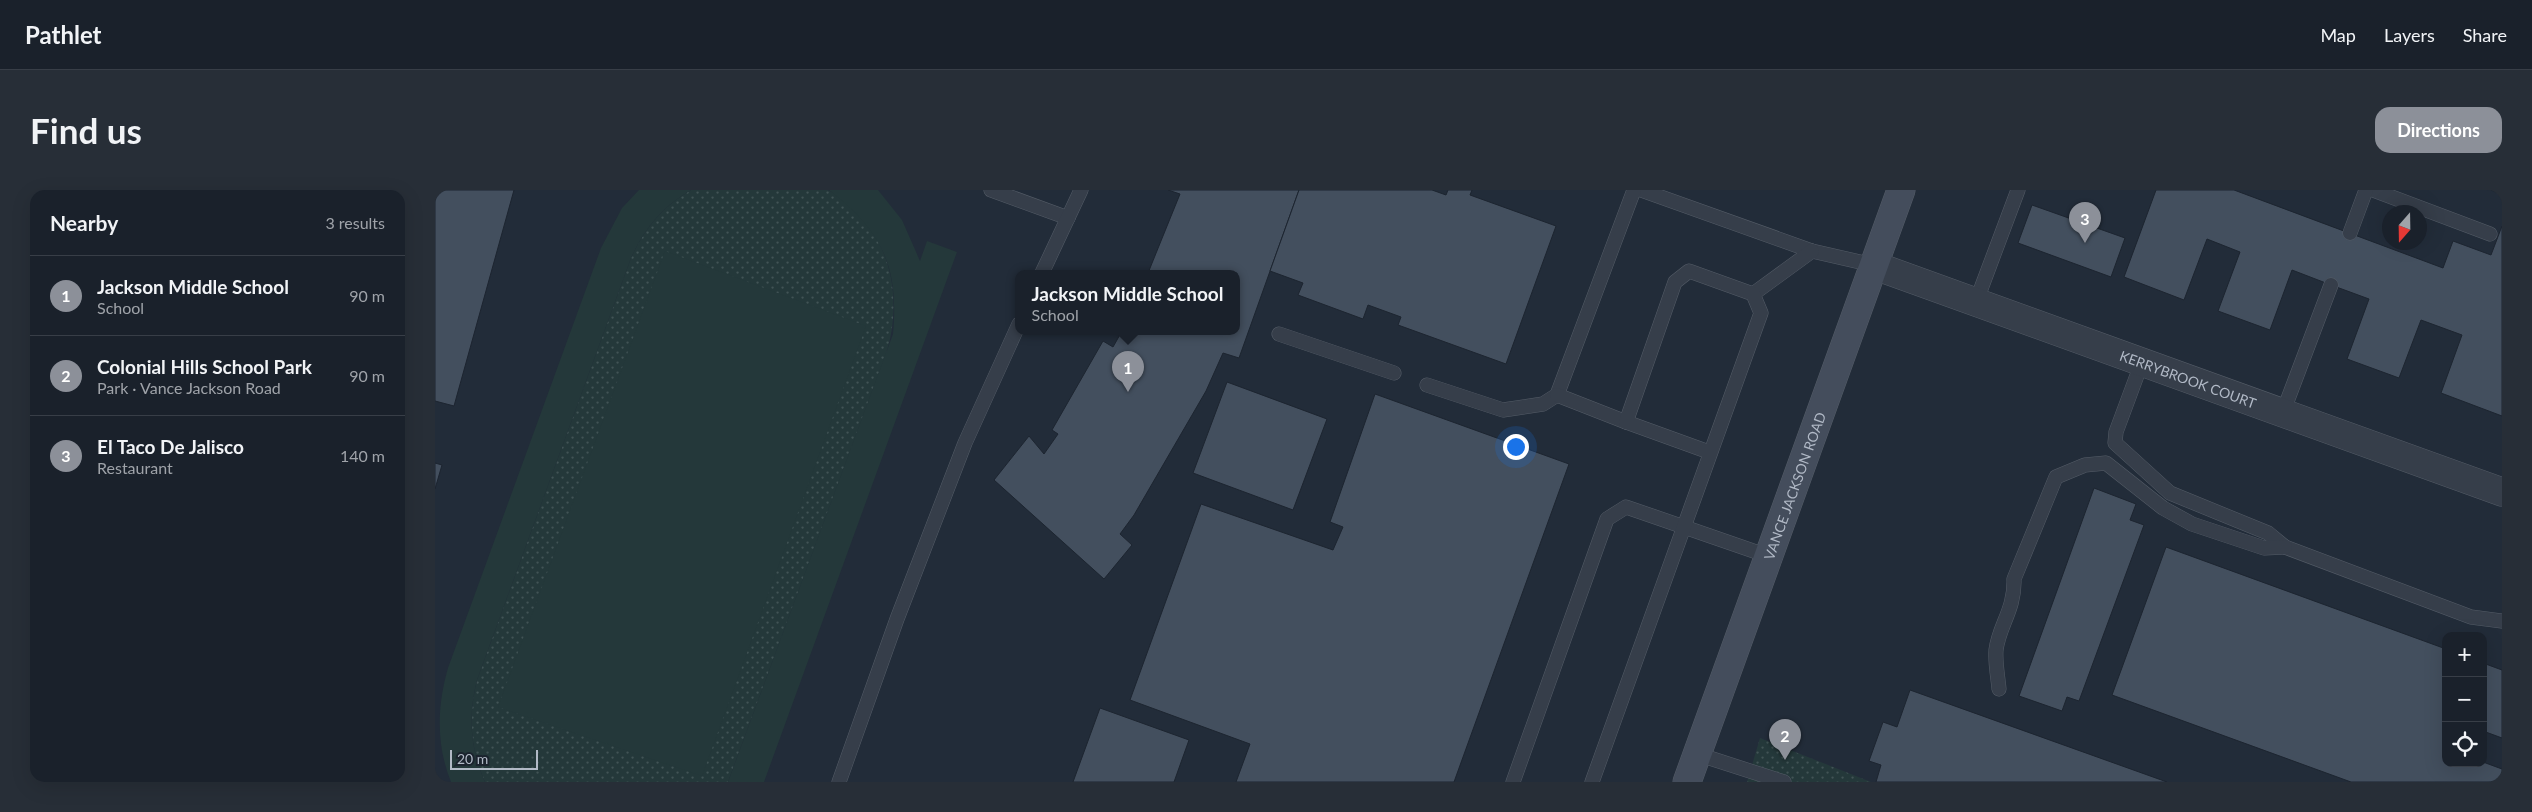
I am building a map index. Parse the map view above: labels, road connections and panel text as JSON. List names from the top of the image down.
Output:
{
  "streets": {
    "main road": ["VANCE JACKSON ROAD"],
    "street": ["KERRYBROOK COURT"]
  },
  "crossings": [
    ["KERRYBROOK COURT", "VANCE JACKSON ROAD"]
  ],
  "scale_bar": "20 m",
  "north": "bottom",
  "page": {
    "header": "Pathlet",
    "nav": ["Map", "Layers", "Share"],
    "buttons": "Directions",
    "title": "Find us",
    "heading": ["Nearby", "3 results"],
    "pins": ["3", "1", "2"],
    "list": [
      {
        "mark": "1",
        "name": "Jackson Middle School",
        "note": "School",
        "value": "90 m"
      },
      {
        "mark": "2",
        "name": "Colonial Hills School Park",
        "note": "Park · Vance Jackson Road",
        "value": "90 m"
      },
      {
        "mark": "3",
        "name": "El Taco De Jalisco",
        "note": "Restaurant",
        "value": "140 m"
      }
    ],
    "popup": ["Jackson Middle School", "School"],
    "map_buttons": ["+", "−"],
    "scale": "20 m"
  }
}
